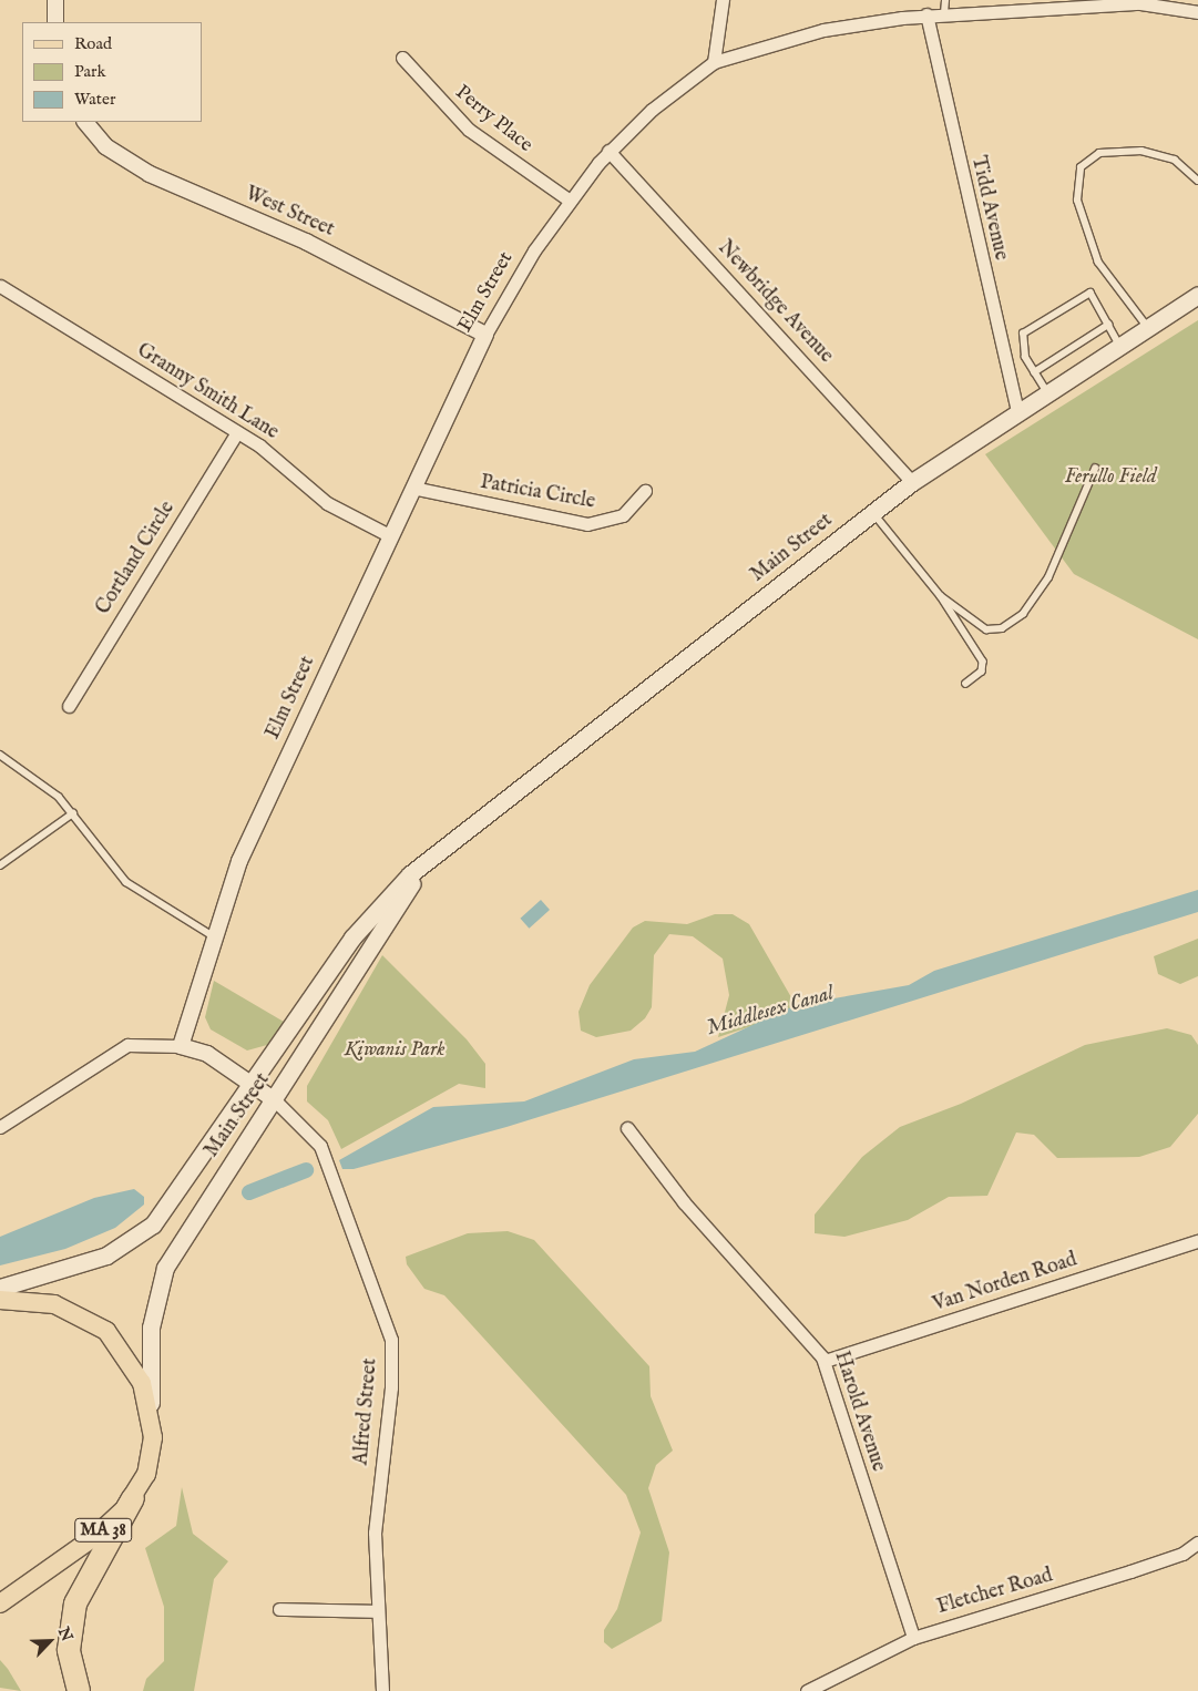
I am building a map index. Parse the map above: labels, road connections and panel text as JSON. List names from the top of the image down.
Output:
{
  "streets": {
    "main road": ["Main Street", "MA 38"],
    "street": [
      "Perry Place",
      "Tidd Avenue",
      "West Street",
      "Elm Street",
      "Newbridge Avenue",
      "Granny Smith Lane",
      "Patricia Circle",
      "Cortland Circle",
      "Van Norden Road",
      "Alfred Street",
      "Harold Avenue",
      "Fletcher Road"
    ]
  },
  "crossings": [
    ["Perry Place", "Elm Street"],
    ["Tidd Avenue", "Elm Street"],
    ["Tidd Avenue", "Main Street"],
    ["West Street", "Elm Street"],
    ["Elm Street", "Newbridge Avenue"],
    ["Elm Street", "Granny Smith Lane"],
    ["Elm Street", "Patricia Circle"],
    ["Newbridge Avenue", "Main Street"],
    ["Granny Smith Lane", "Cortland Circle"],
    ["Main Street", "Alfred Street"],
    ["Main Street", "MA 38"],
    ["Van Norden Road", "Harold Avenue"],
    ["Harold Avenue", "Fletcher Road"]
  ],
  "water": ["Middlesex Canal"],
  "parks": ["Ferullo Field", "Kiwanis Park"],
  "legend": ["Road", "Park", "Water"],
  "north": "top right"
}
